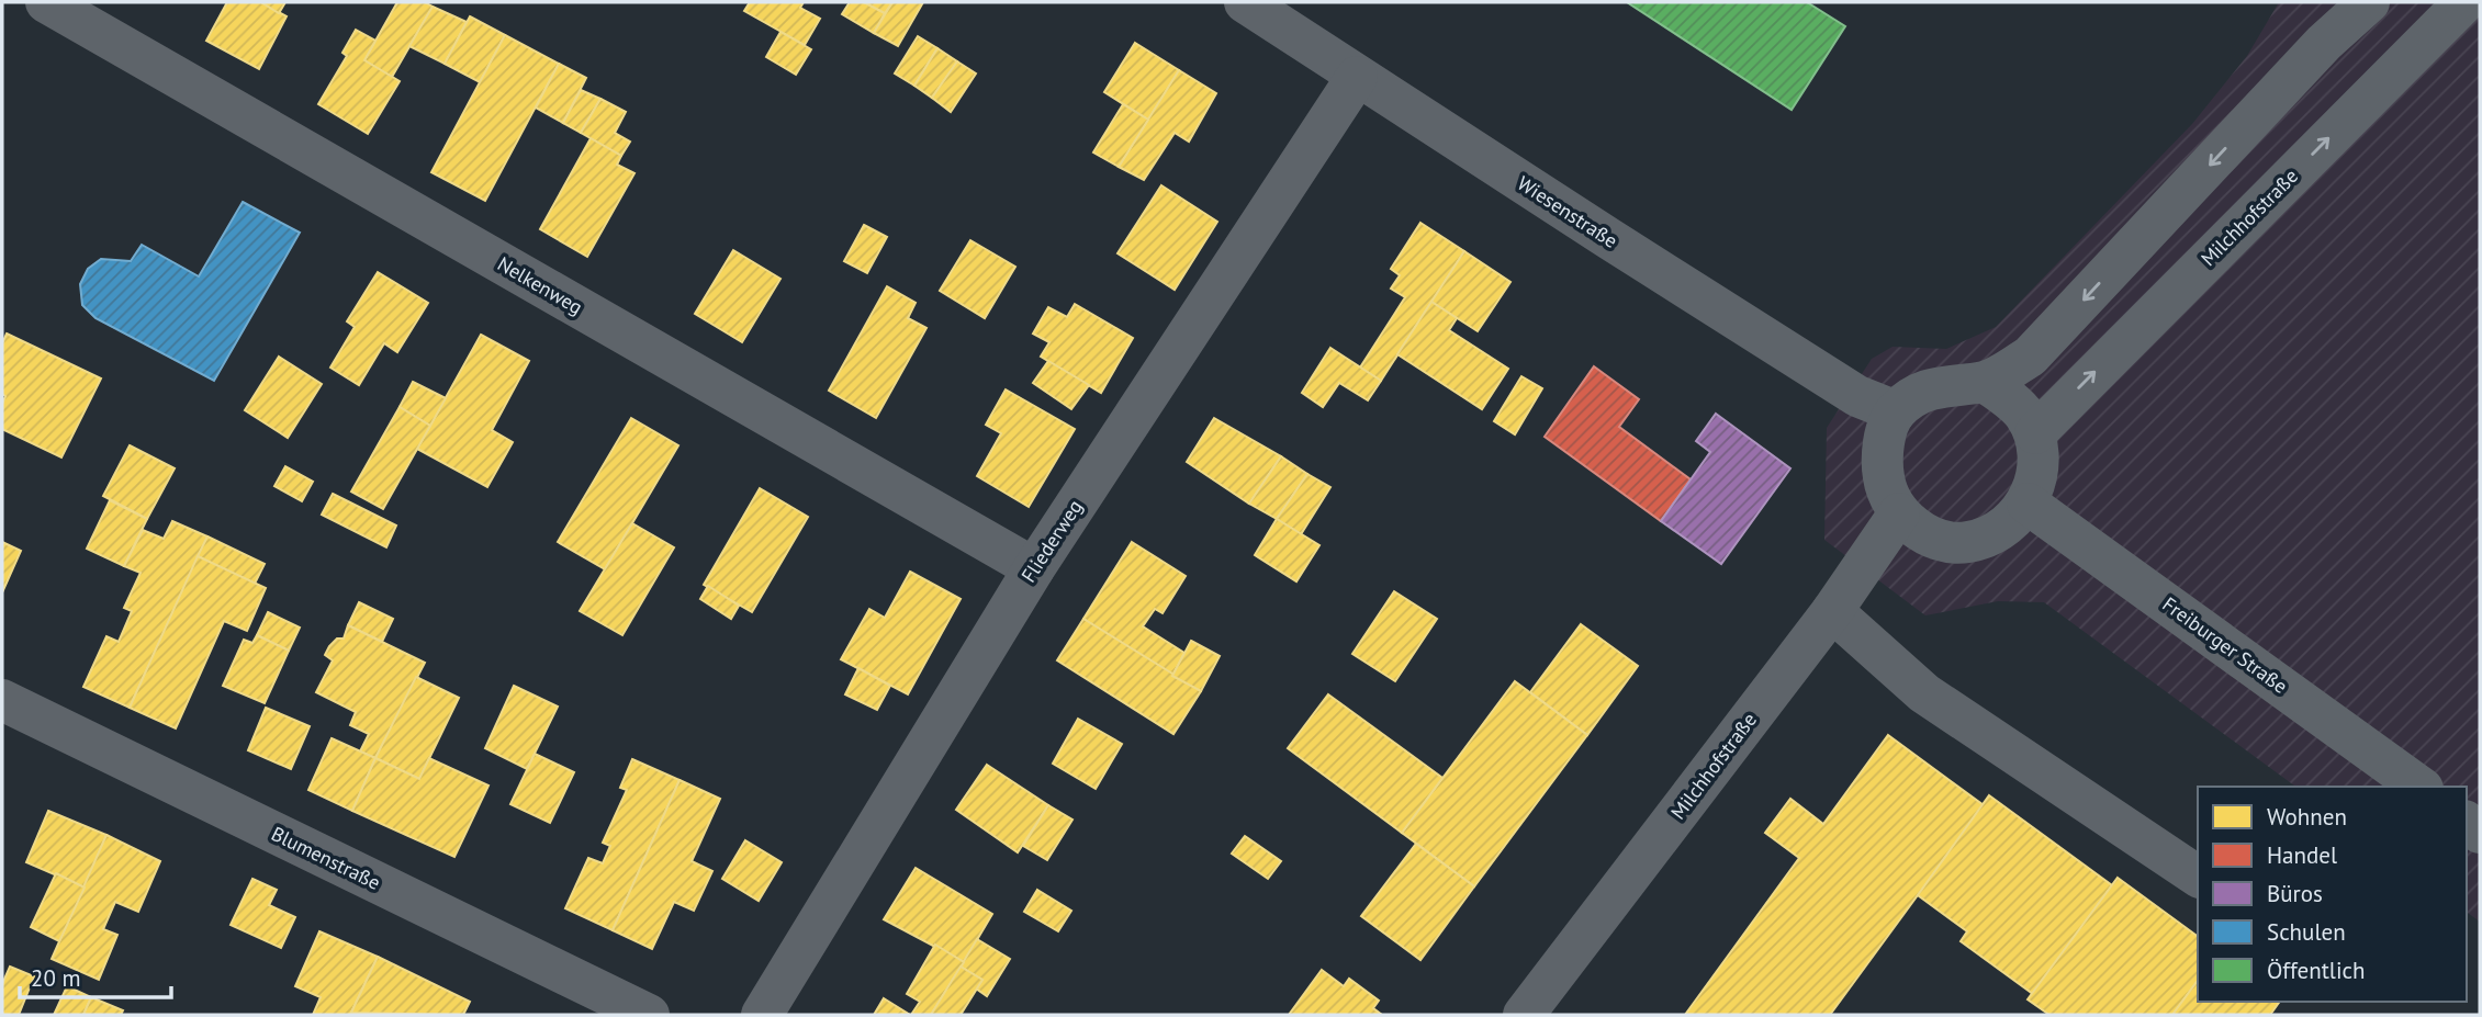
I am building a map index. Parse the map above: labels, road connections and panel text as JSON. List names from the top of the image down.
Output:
{
  "streets": {
    "street": [
      "Wiesenstraße",
      "Milchhofstraße",
      "Nelkenweg",
      "Fliederweg",
      "Freiburger Straße",
      "Blumenstraße"
    ]
  },
  "crossings": [
    ["Wiesenstraße", "Milchhofstraße"],
    ["Wiesenstraße", "Fliederweg"],
    ["Wiesenstraße", "Freiburger Straße"],
    ["Milchhofstraße", "Freiburger Straße"],
    ["Nelkenweg", "Fliederweg"]
  ],
  "legend": [
    "Wohnen",
    "Handel",
    "Büros",
    "Schulen",
    "Öffentlich"
  ],
  "scale_bar": "20 m"
}
